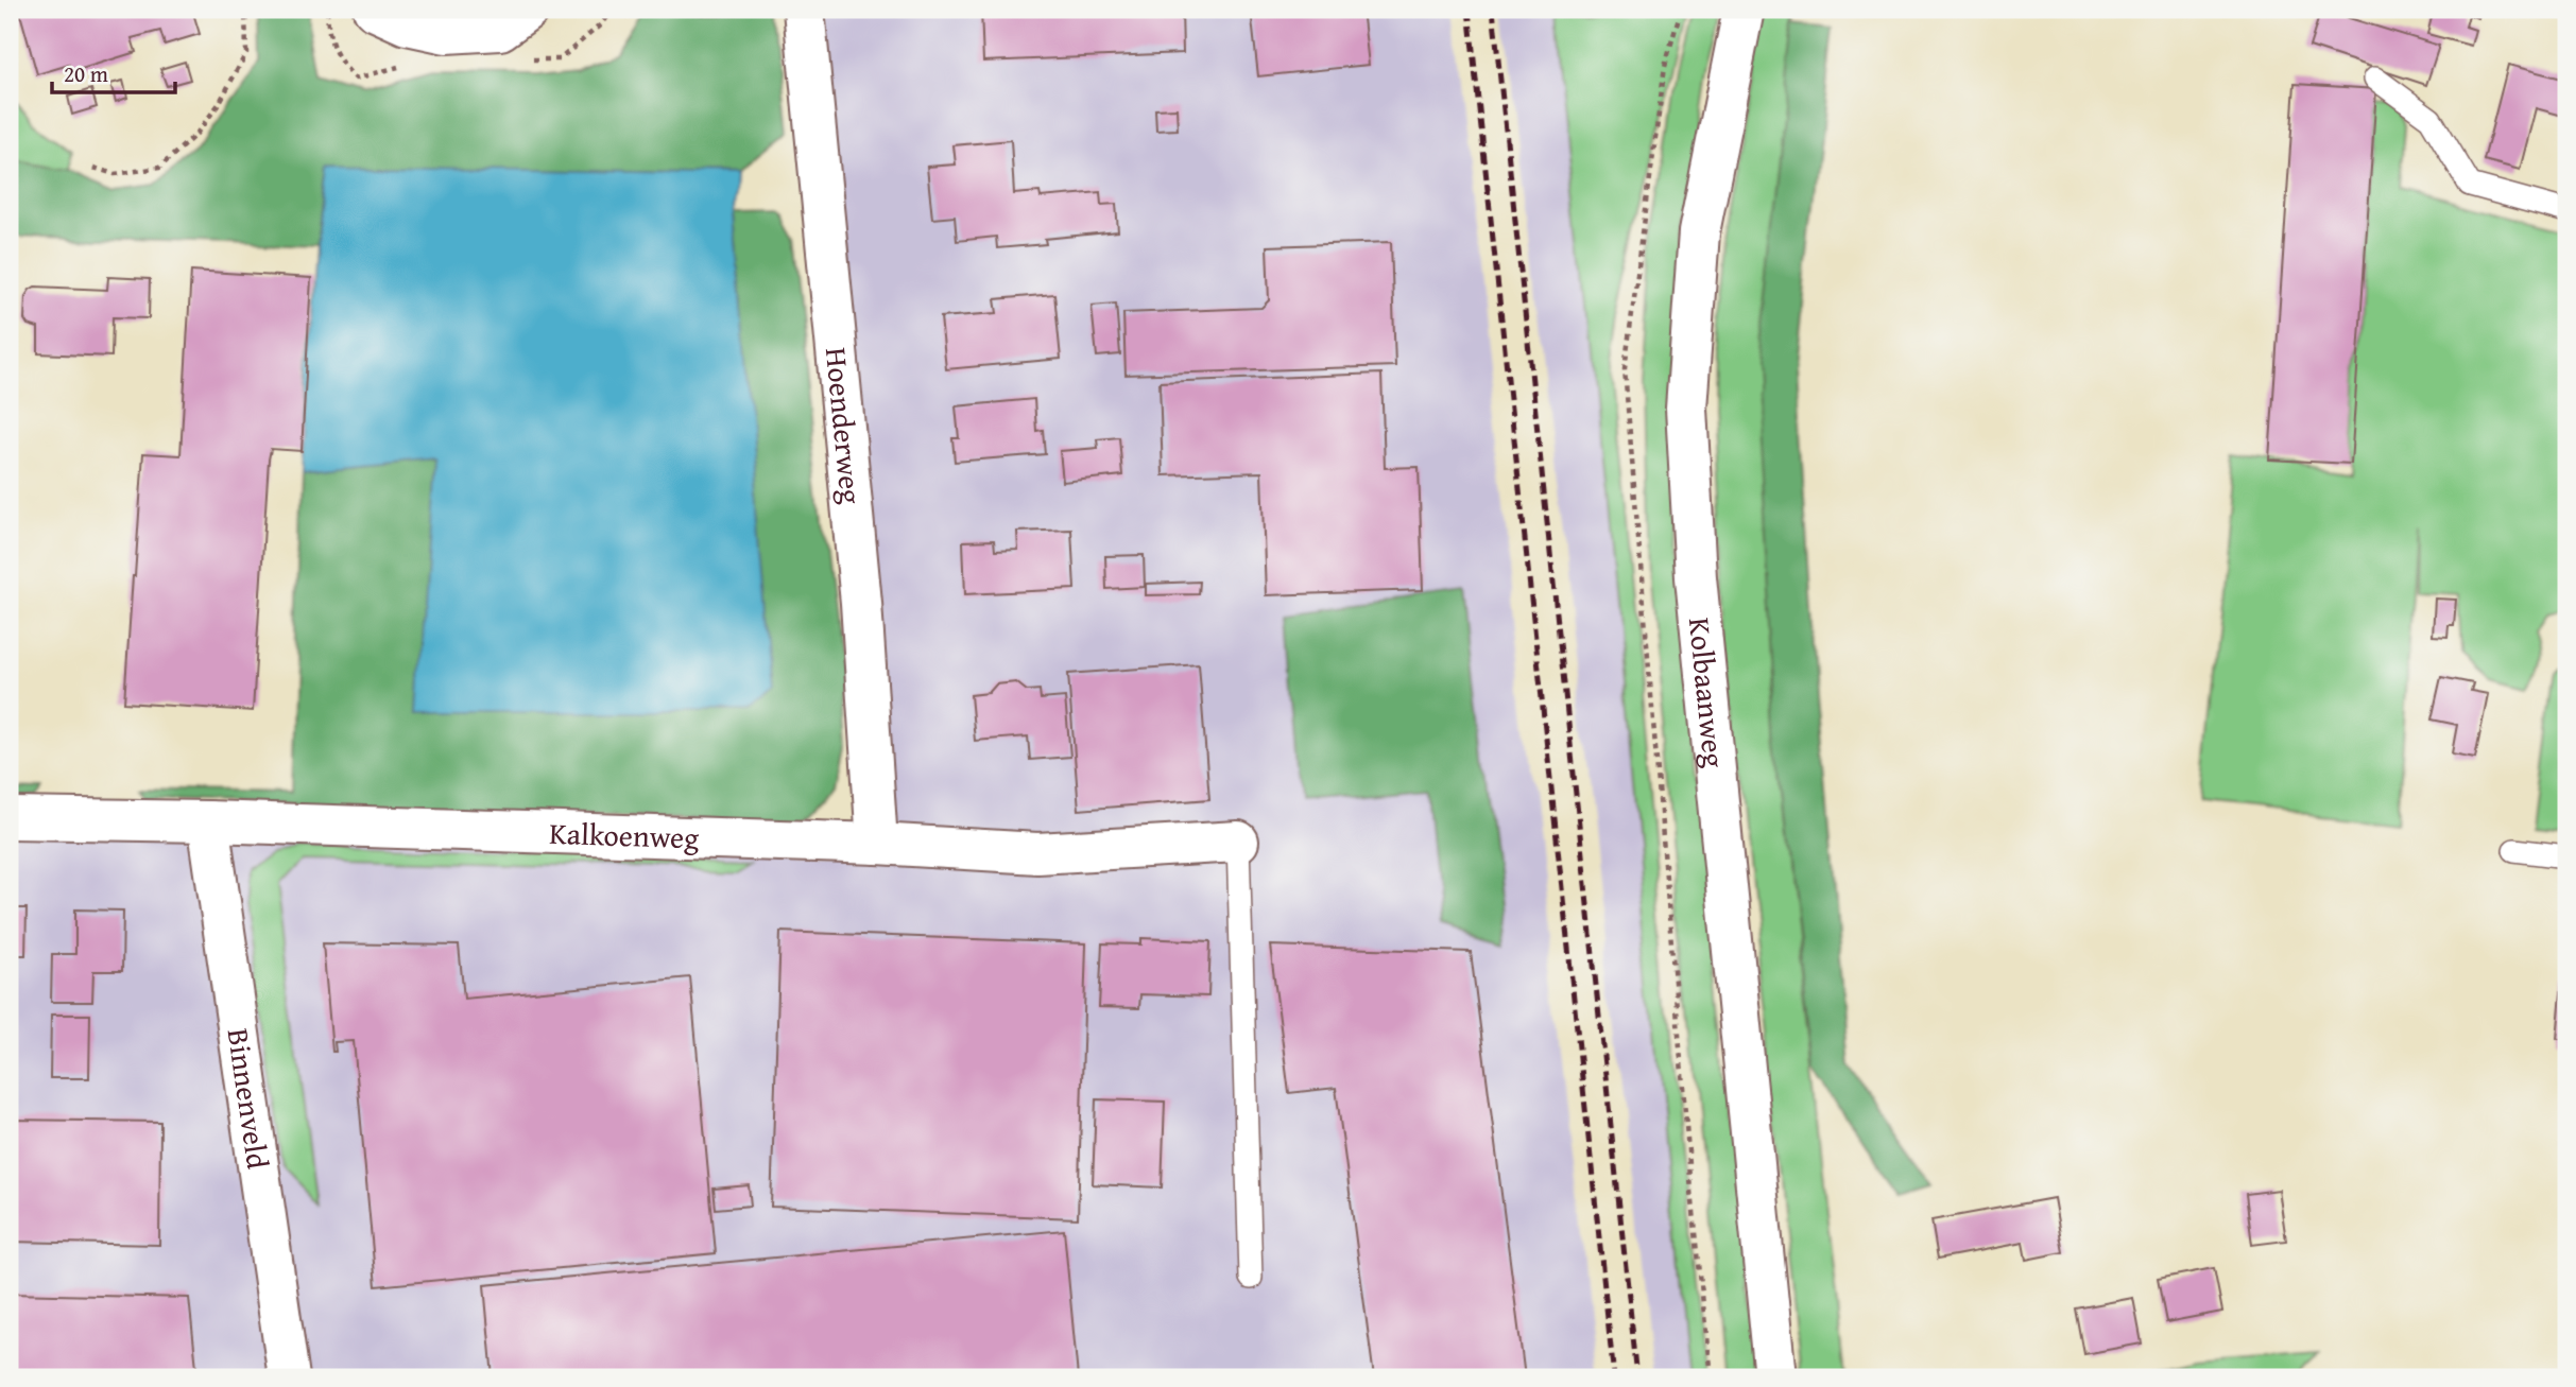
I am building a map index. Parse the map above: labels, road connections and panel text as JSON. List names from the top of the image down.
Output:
{
  "streets": {
    "street": [
      "Hoenderweg",
      "Kolbaanweg",
      "Kalkoenweg",
      "Binnenveld"
    ]
  },
  "crossings": [
    ["Hoenderweg", "Kalkoenweg"],
    ["Kalkoenweg", "Binnenveld"]
  ],
  "scale_bar": "20 m"
}
